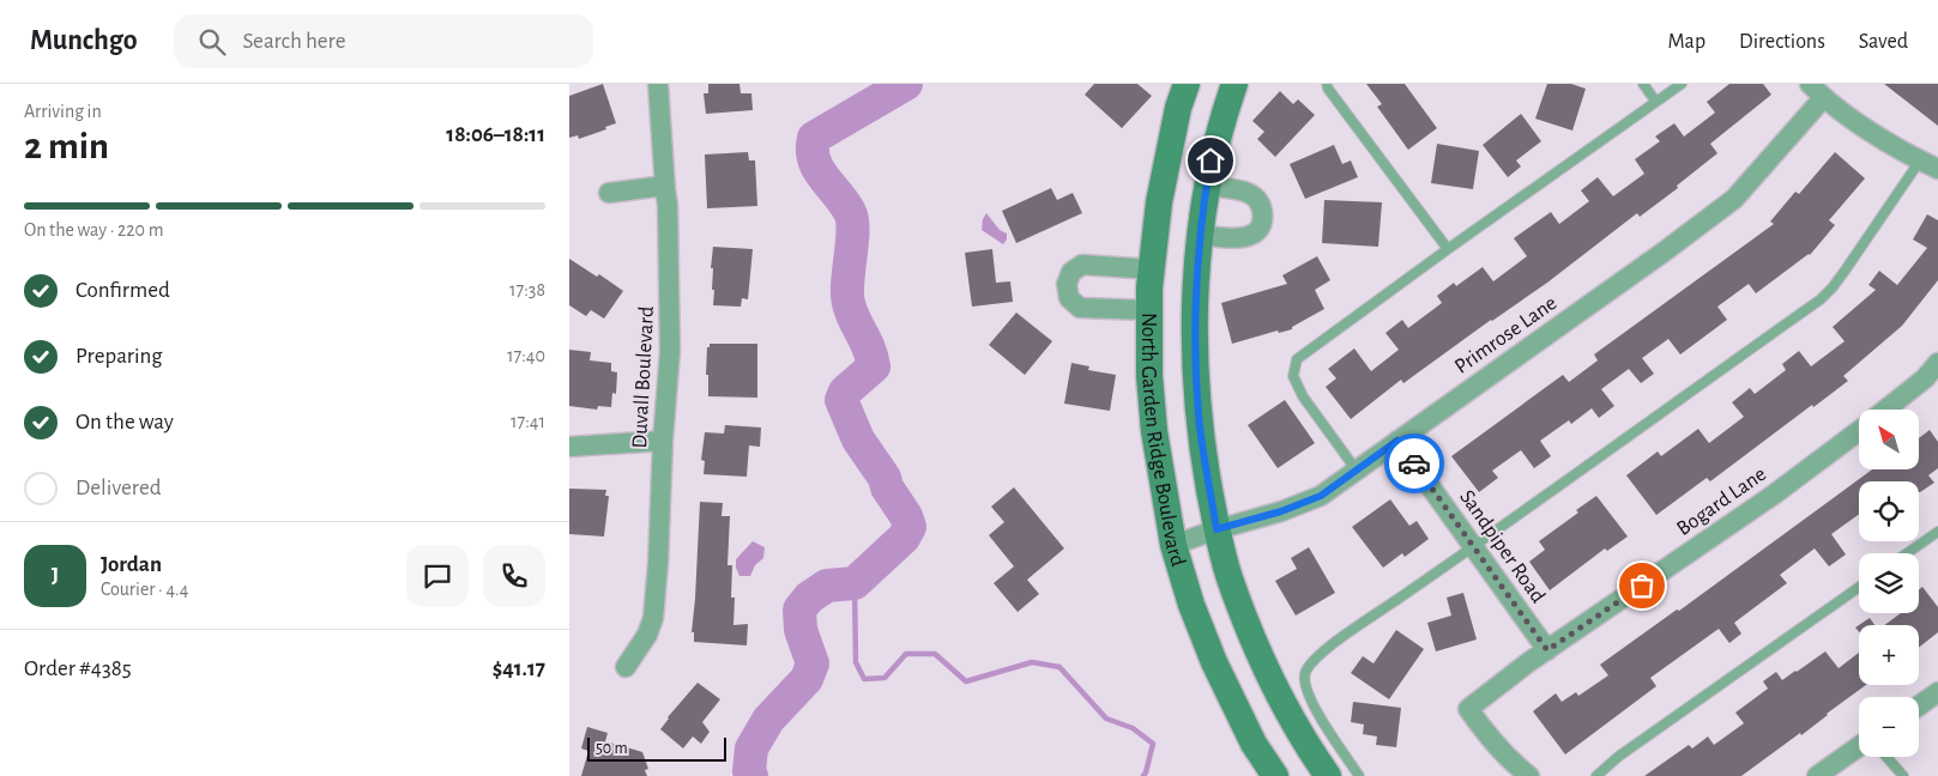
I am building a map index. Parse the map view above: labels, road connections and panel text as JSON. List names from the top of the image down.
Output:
{
  "streets": {
    "main road": ["North Garden Ridge Boulevard"],
    "street": [
      "Primrose Lane",
      "Duvall Boulevard",
      "Bogard Lane",
      "Sandpiper Road"
    ]
  },
  "crossings": [
    ["Primrose Lane", "North Garden Ridge Boulevard"],
    ["Primrose Lane", "Sandpiper Road"],
    ["Bogard Lane", "Sandpiper Road"]
  ],
  "scale_bar": "50 m",
  "north": "top left",
  "page": {
    "header": "Munchgo",
    "search": "Search here",
    "nav": ["Map", "Directions", "Saved"],
    "heading": ["2 min", "Arriving in", "18:06–18:11"],
    "panel": [
      "Jordan",
      "Courier · 4.4",
      "Order #4385",
      "$41.17"
    ],
    "bar": "On the way · 220 m",
    "list": [
      ["Confirmed", "17:38"],
      ["Preparing", "17:40"],
      ["On the way", "17:41"],
      "Delivered"
    ],
    "map_buttons": ["+", "−"],
    "round": "J",
    "scale": "50 m"
  }
}
